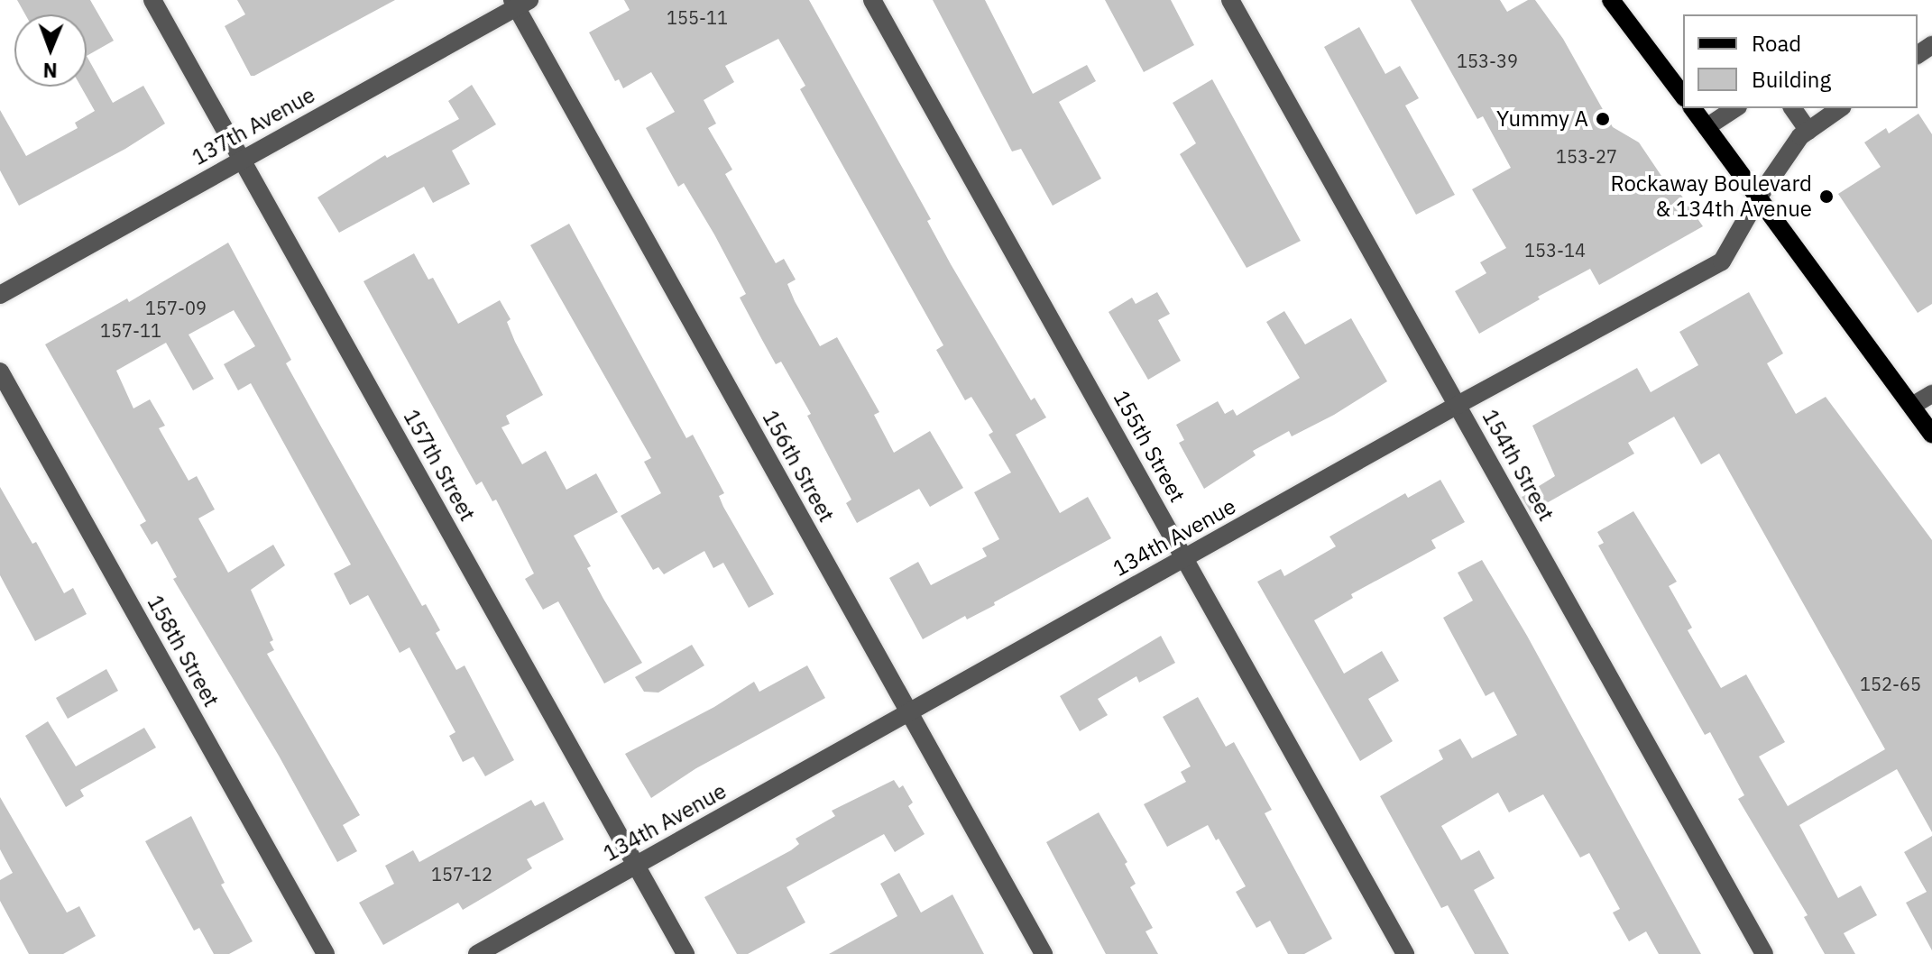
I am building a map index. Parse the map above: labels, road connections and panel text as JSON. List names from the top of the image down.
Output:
{
  "streets": {
    "street": [
      "137th Avenue",
      "155th Street",
      "157th Street",
      "154th Street",
      "156th Street",
      "134th Avenue",
      "158th Street"
    ]
  },
  "crossings": [
    ["137th Avenue", "157th Street"],
    ["137th Avenue", "156th Street"],
    ["155th Street", "134th Avenue"],
    ["157th Street", "134th Avenue"],
    ["154th Street", "134th Avenue"],
    ["156th Street", "134th Avenue"]
  ],
  "places": ["Yummy A", "Rockaway Boulevard & 134th Avenue"],
  "house_numbers": [
    "155-11",
    "153-39",
    "153-27",
    "153-14",
    "157-09",
    "157-11",
    "152-65",
    "157-12"
  ],
  "legend": ["Road", "Building"],
  "north": "bottom"
}
